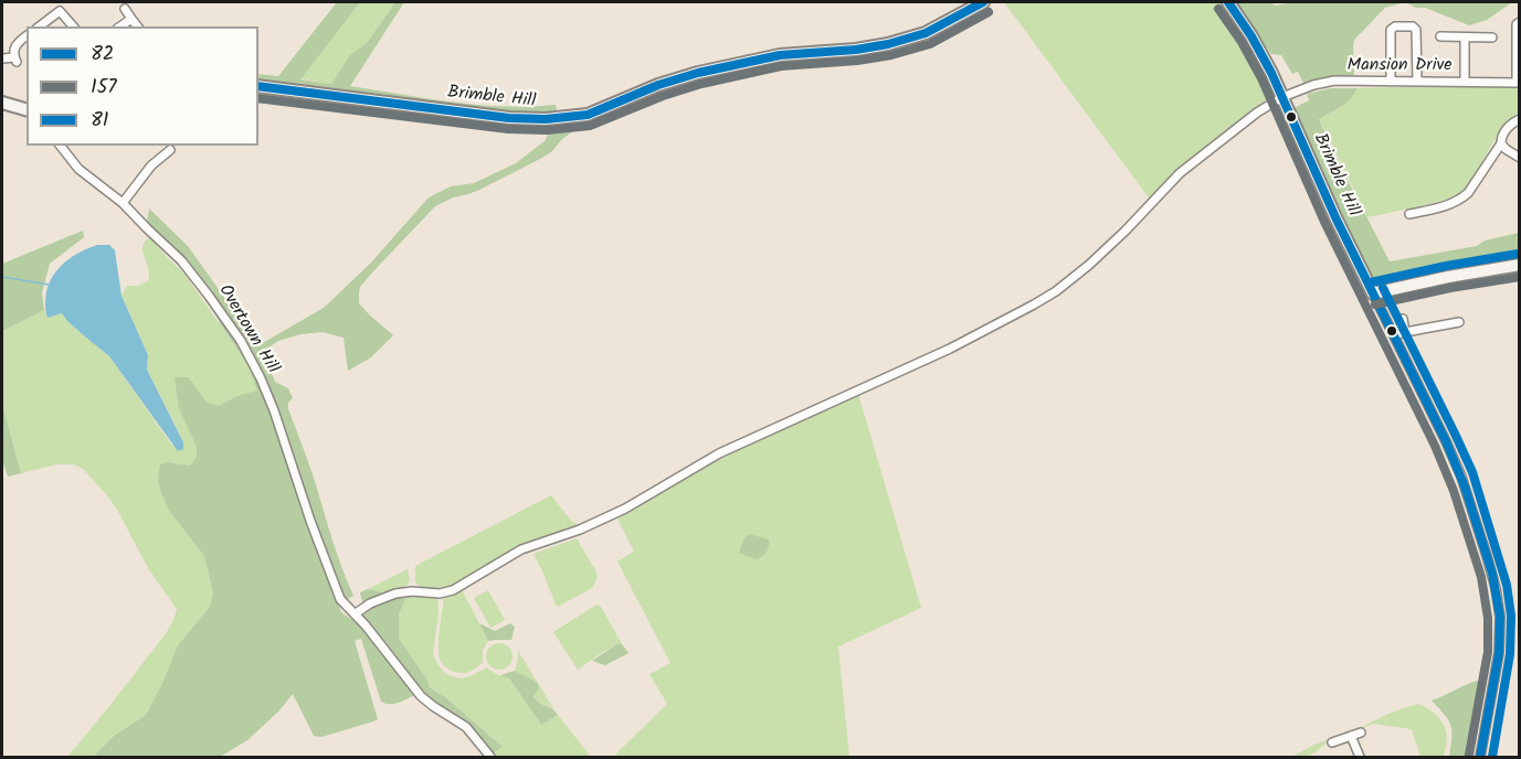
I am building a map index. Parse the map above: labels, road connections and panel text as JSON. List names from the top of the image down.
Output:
{
  "streets": {
    "main road": ["Brimble Hill"],
    "street": ["Mansion Drive", "Overtown Hill"]
  },
  "crossings": [
    ["Mansion Drive", "Brimble Hill"],
    ["Mansion Drive", "Overtown Hill"]
  ],
  "lines": ["transit line 82", "transit line 157", "transit line 81"],
  "legend": ["82", "157", "81"]
}
